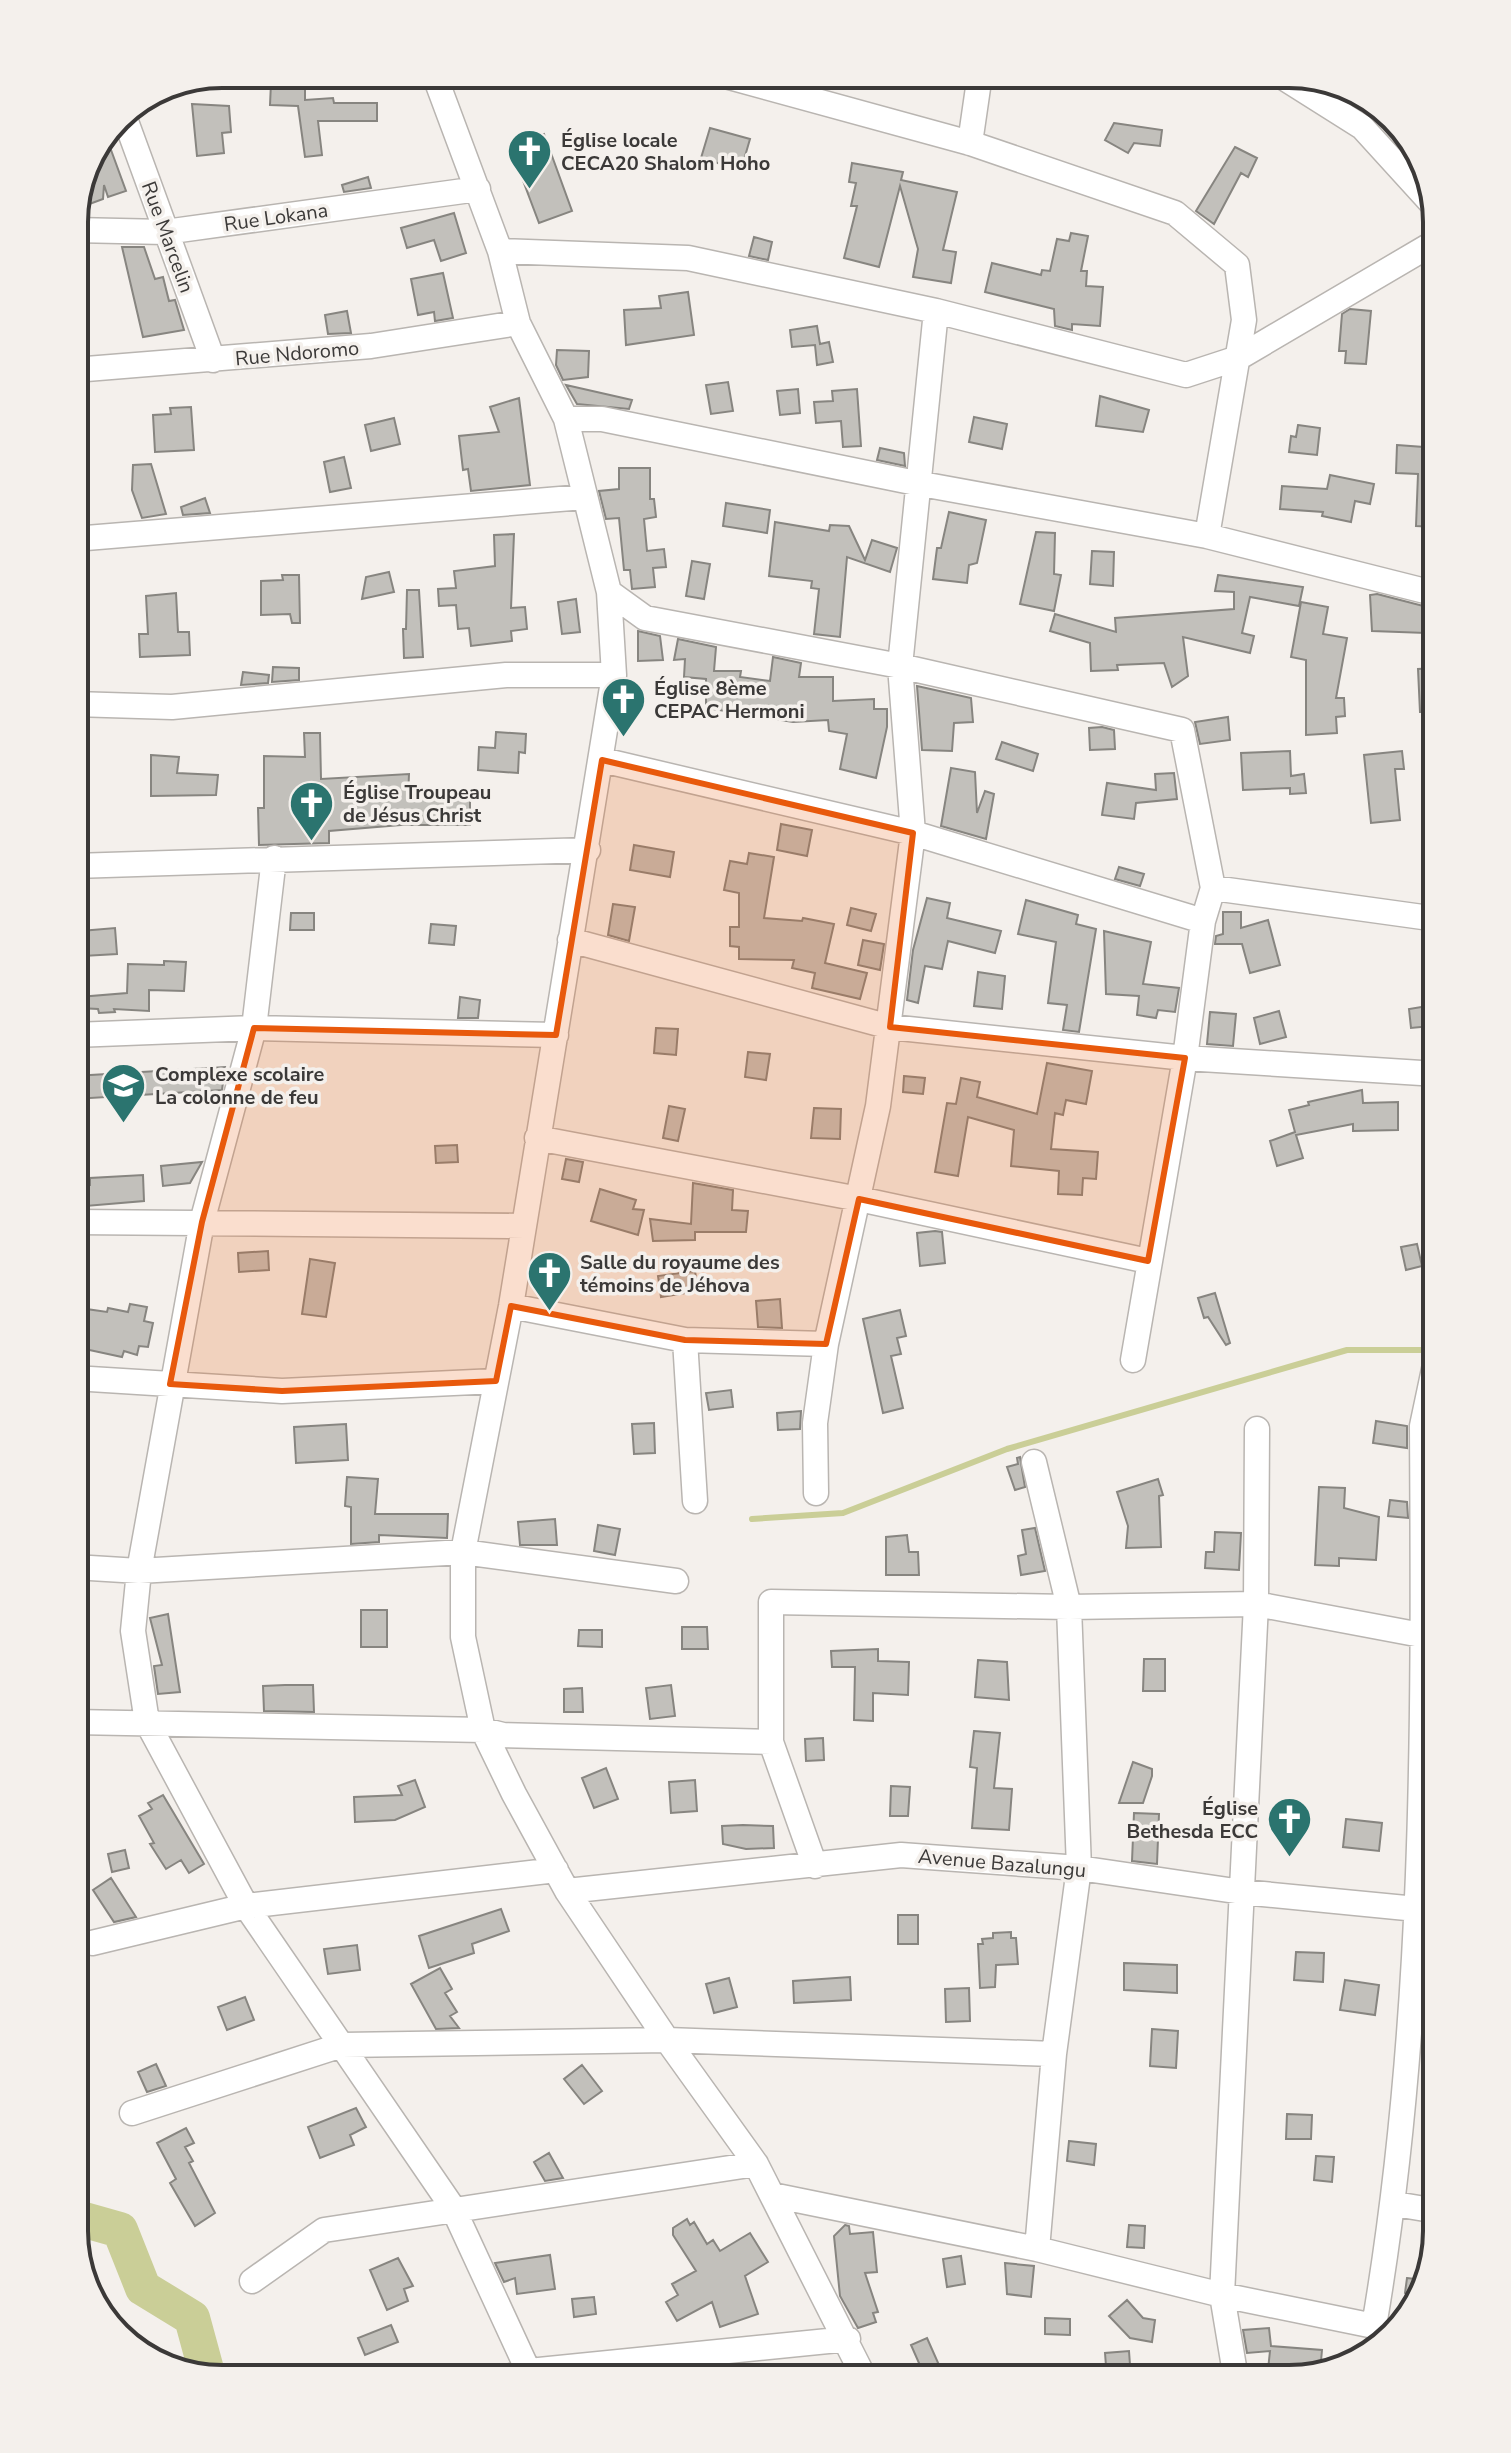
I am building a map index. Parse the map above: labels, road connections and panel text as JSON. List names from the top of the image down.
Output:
{
  "streets": {
    "street": [
      "Rue Lokana",
      "Rue Marcelin",
      "Rue Ndoromo",
      "Avenue Bazalungu"
    ]
  },
  "crossings": [
    ["Rue Lokana", "Rue Marcelin"],
    ["Rue Marcelin", "Rue Ndoromo"]
  ],
  "places": {
    "church": [
      "Église locale CECA20 Shalom Hoho",
      "Église 8ème CEPAC Hermoni",
      "Église Troupeau de Jésus Christ",
      "Salle du royaume des témoins de Jéhova",
      "Église Bethesda ECC"
    ],
    "school or university": ["Complexe scolaire La colonne de feu"]
  }
}
